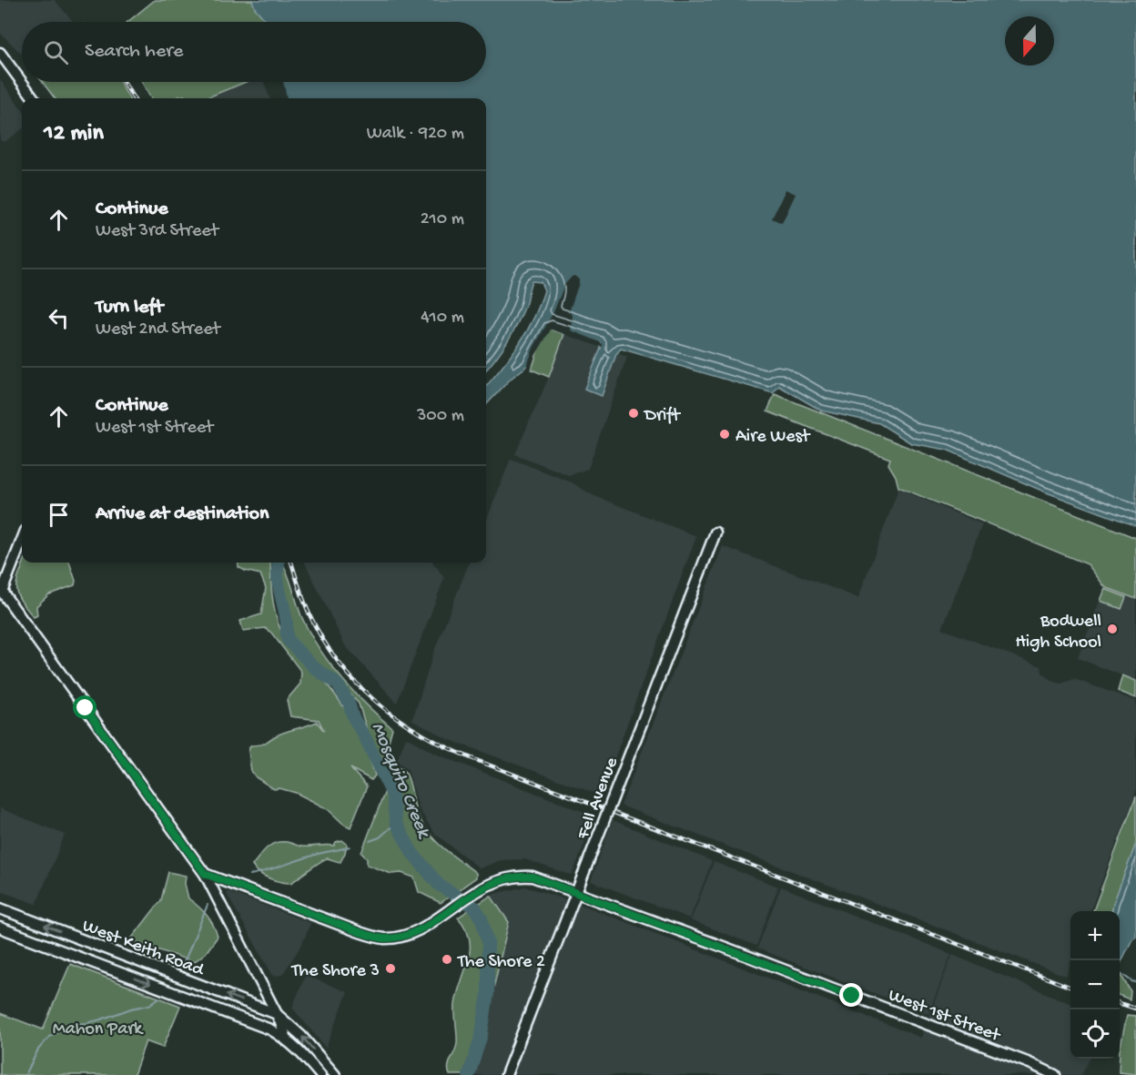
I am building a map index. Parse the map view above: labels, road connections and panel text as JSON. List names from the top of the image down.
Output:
{
  "streets": {
    "main road": ["Fell Avenue", "West Keith Road", "West 1st Street"]
  },
  "crossings": [
    ["Fell Avenue", "West 1st Street"]
  ],
  "water": ["Mosquito Creek"],
  "parks": ["Mahon Park"],
  "places": [
    "Drift",
    "Aire West",
    "Bodwell High School",
    "The Shore 2",
    "The Shore 3"
  ],
  "north": "bottom",
  "page": {
    "search": "Search here",
    "heading": ["12 min", "Walk · 920 m"],
    "list": [
      ["Continue", "West 3rd Street", "210 m"],
      ["Turn left", "West 2nd Street", "410 m"],
      ["Continue", "West 1st Street", "300 m"],
      "Arrive at destination"
    ],
    "map_buttons": ["+", "−"]
  }
}
